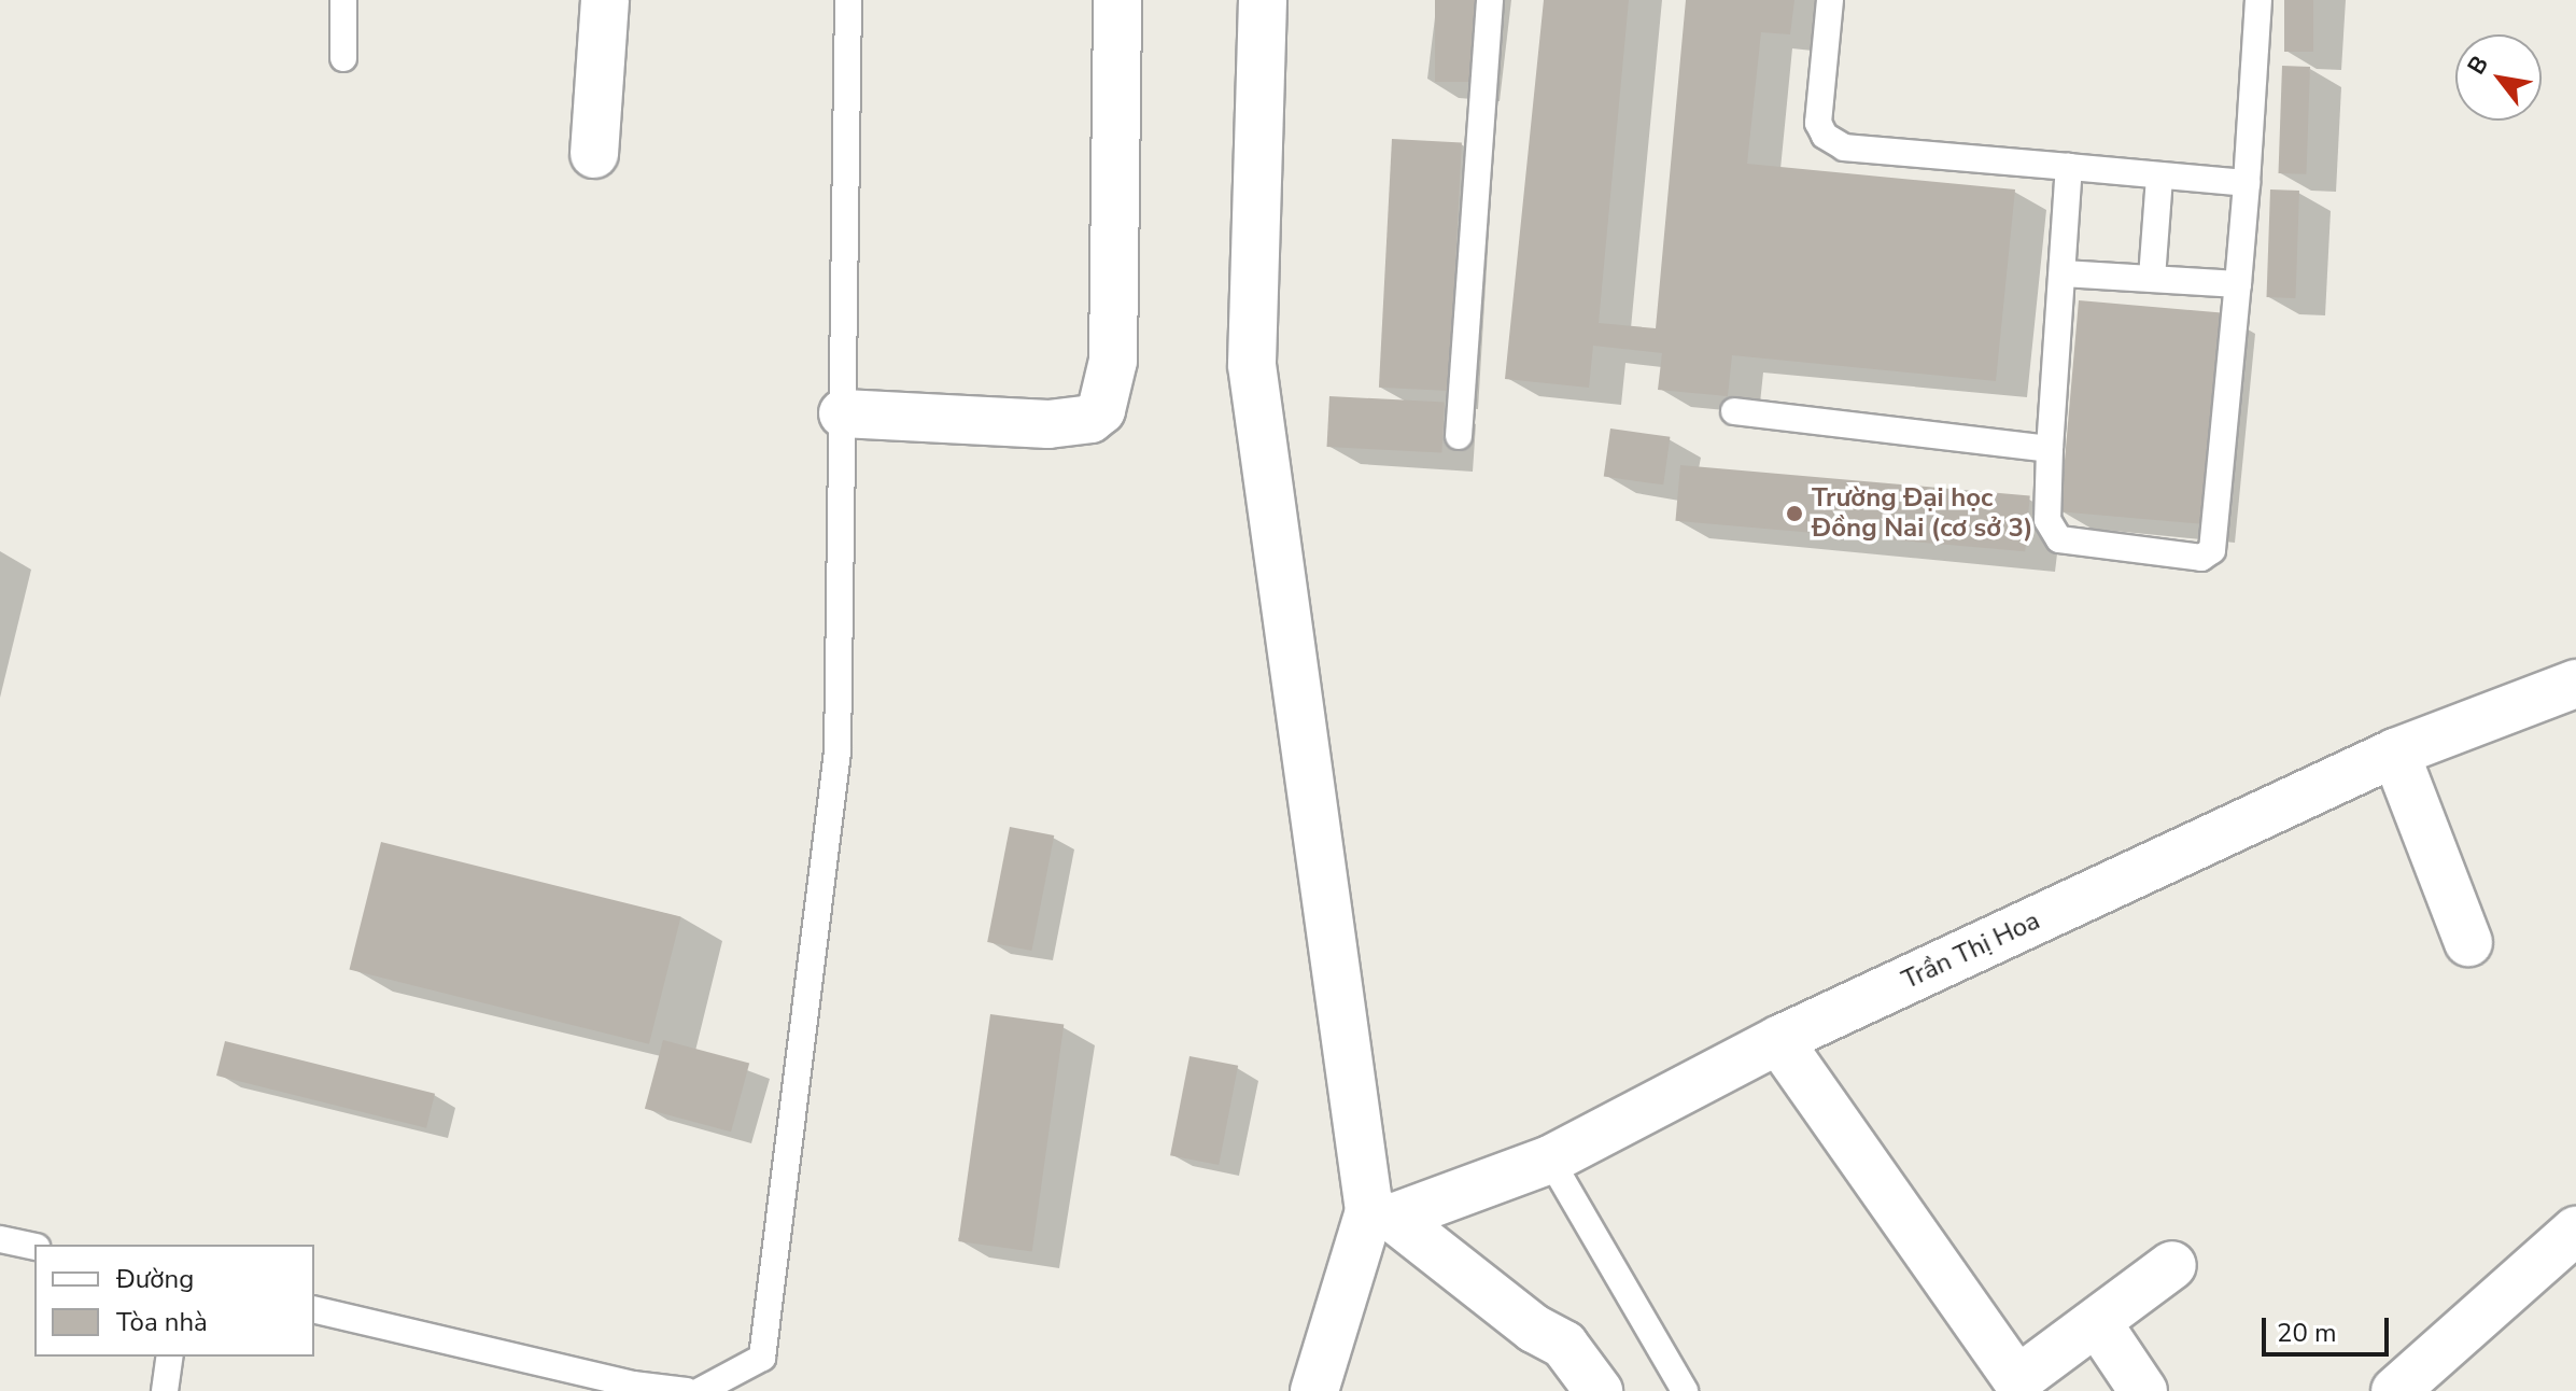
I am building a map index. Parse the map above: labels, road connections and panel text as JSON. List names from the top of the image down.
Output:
{
  "streets": {
    "street": ["Trần Thị Hoa"]
  },
  "places": ["Trường Đại học Đồng Nai (cơ sở 3)"],
  "legend": ["Đường", "Tòa nhà"],
  "scale_bar": "20 m",
  "north": "top left"
}
